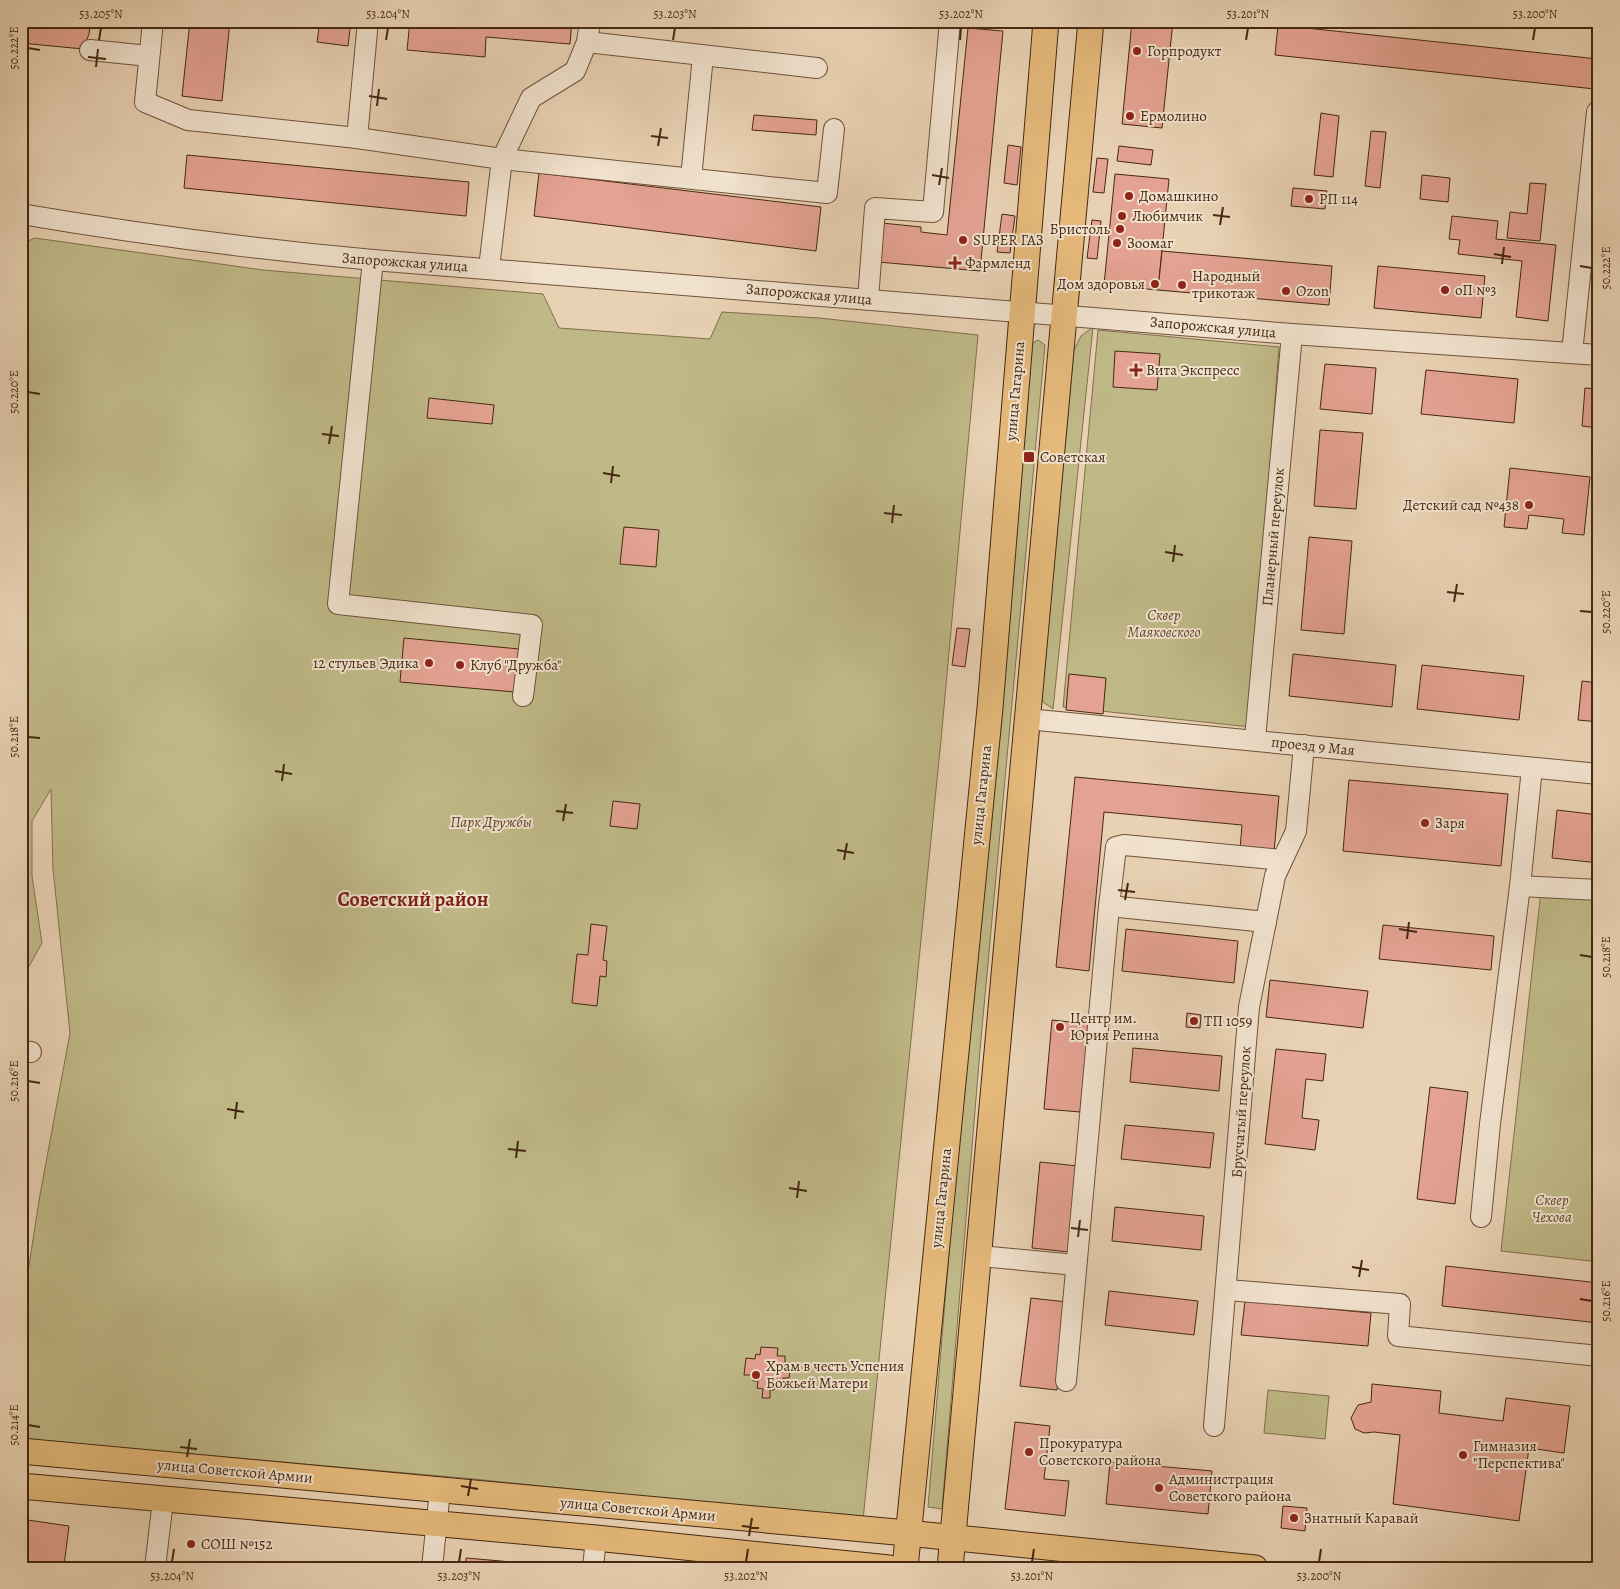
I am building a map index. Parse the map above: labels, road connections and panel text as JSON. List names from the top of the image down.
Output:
{
  "streets": {
    "main road": ["улица Гагарина", "улица Советской Армии"],
    "street": [
      "Запорожская улица",
      "Планерный переулок",
      "проезд 9 Мая",
      "Брусчатый переулок"
    ]
  },
  "crossings": [
    ["Запорожская улица", "улица Гагарина"],
    ["Запорожская улица", "Планерный переулок"],
    ["улица Гагарина", "улица Советской Армии"],
    ["Планерный переулок", "проезд 9 Мая"],
    ["проезд 9 Мая", "Брусчатый переулок"]
  ],
  "districts": ["Советский район"],
  "parks": ["Сквер Маяковского", "Парк Дружбы", "Сквер Чехова"],
  "places": {
    "other": [
      "Горпродукт",
      "Ермолино",
      "Домашкино",
      "РП 114",
      "Любимчик",
      "Бристоль",
      "SUPER ГАЗ",
      "Зоомаг",
      "Дом здоровья",
      "Народный трикотаж",
      "оП №3",
      "Ozon",
      "Детский сад №438",
      "12 стульев Эдика",
      "Клуб \"Дружба\"",
      "Заря",
      "ТП 1059",
      "Центр им. Юрия Репина",
      "Храм в честь Успения Божьей Матери",
      "Прокуратура Советского района",
      "Гимназия \"Перспектива\"",
      "Администрация Советского района",
      "Знатный Каравай",
      "СОШ №152"
    ],
    "health": ["Фармленд", "Вита Экспресс"],
    "transit": ["Советская"]
  },
  "coordinates": [
    "53.205°N",
    "53.204°N",
    "53.203°N",
    "53.202°N",
    "53.201°N",
    "53.200°N",
    "50.222°E",
    "50.220°E",
    "50.218°E",
    "50.216°E",
    "50.214°E"
  ]
}
